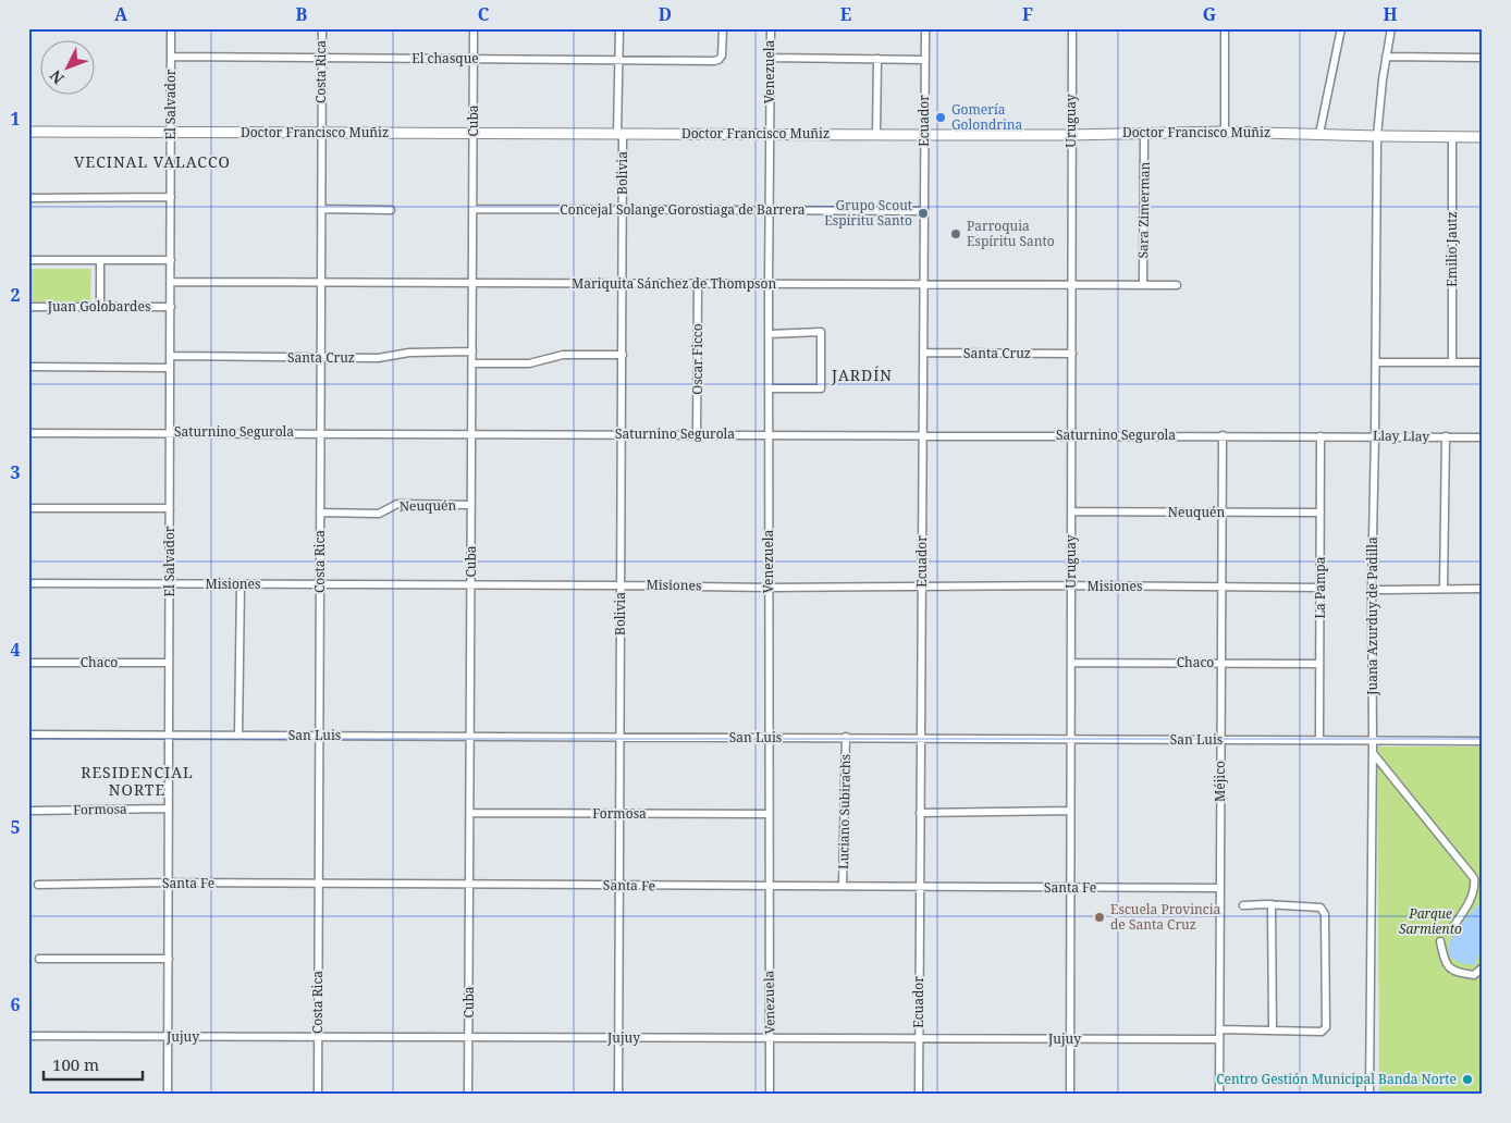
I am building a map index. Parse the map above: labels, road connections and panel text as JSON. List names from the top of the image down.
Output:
{
  "streets": {
    "main road": ["Doctor Francisco Muñiz"],
    "street": [
      "El chasque",
      "Costa Rica",
      "Venezuela",
      "El Salvador",
      "Cuba",
      "Ecuador",
      "Uruguay",
      "Bolivia",
      "Concejal Solange Gorostiaga de Barrera",
      "Sara Zimerman",
      "Emilio Jautz",
      "Mariquita Sánchez de Thompson",
      "Juan Golobardes",
      "Santa Cruz",
      "Oscar Ficco",
      "Saturnino Segurola",
      "Llay Llay",
      "Neuquén",
      "Misiones",
      "La Pampa",
      "Juana Azurduy de Padilla",
      "Chaco",
      "San Luis",
      "Méjico",
      "Formosa",
      "Luciano Subirachs",
      "Santa Fe",
      "Jujuy"
    ]
  },
  "crossings": [
    ["El chasque", "Costa Rica"],
    ["El chasque", "El Salvador"],
    ["El chasque", "Cuba"],
    ["El chasque", "Bolivia"],
    ["Costa Rica", "Doctor Francisco Muñiz"],
    ["Costa Rica", "Mariquita Sánchez de Thompson"],
    ["Costa Rica", "Santa Cruz"],
    ["Costa Rica", "Saturnino Segurola"],
    ["Costa Rica", "Neuquén"],
    ["Costa Rica", "Misiones"],
    ["Costa Rica", "San Luis"],
    ["Costa Rica", "Santa Fe"],
    ["Costa Rica", "Jujuy"],
    ["Venezuela", "Doctor Francisco Muñiz"],
    ["Venezuela", "Concejal Solange Gorostiaga de Barrera"],
    ["Venezuela", "Mariquita Sánchez de Thompson"],
    ["Venezuela", "Saturnino Segurola"],
    ["Venezuela", "Misiones"],
    ["Venezuela", "San Luis"],
    ["Venezuela", "Formosa"],
    ["Venezuela", "Santa Fe"],
    ["Venezuela", "Jujuy"],
    ["El Salvador", "Doctor Francisco Muñiz"],
    ["El Salvador", "Mariquita Sánchez de Thompson"],
    ["El Salvador", "Juan Golobardes"],
    ["El Salvador", "Santa Cruz"],
    ["El Salvador", "Saturnino Segurola"],
    ["El Salvador", "Misiones"],
    ["El Salvador", "Chaco"],
    ["El Salvador", "San Luis"],
    ["El Salvador", "Formosa"],
    ["El Salvador", "Santa Fe"],
    ["El Salvador", "Jujuy"],
    ["Cuba", "Doctor Francisco Muñiz"],
    ["Cuba", "Concejal Solange Gorostiaga de Barrera"],
    ["Cuba", "Mariquita Sánchez de Thompson"],
    ["Cuba", "Santa Cruz"],
    ["Cuba", "Saturnino Segurola"],
    ["Cuba", "Neuquén"],
    ["Cuba", "Misiones"],
    ["Cuba", "San Luis"],
    ["Cuba", "Formosa"],
    ["Cuba", "Santa Fe"],
    ["Cuba", "Jujuy"],
    ["Ecuador", "Doctor Francisco Muñiz"],
    ["Ecuador", "Concejal Solange Gorostiaga de Barrera"],
    ["Ecuador", "Mariquita Sánchez de Thompson"],
    ["Ecuador", "Santa Cruz"],
    ["Ecuador", "Saturnino Segurola"],
    ["Ecuador", "Misiones"],
    ["Ecuador", "San Luis"],
    ["Ecuador", "Santa Fe"],
    ["Ecuador", "Jujuy"],
    ["Uruguay", "Doctor Francisco Muñiz"],
    ["Uruguay", "Mariquita Sánchez de Thompson"],
    ["Uruguay", "Santa Cruz"],
    ["Uruguay", "Saturnino Segurola"],
    ["Uruguay", "Neuquén"],
    ["Uruguay", "Misiones"],
    ["Uruguay", "Chaco"],
    ["Uruguay", "San Luis"],
    ["Uruguay", "Santa Fe"],
    ["Uruguay", "Jujuy"],
    ["Doctor Francisco Muñiz", "Bolivia"],
    ["Doctor Francisco Muñiz", "Sara Zimerman"],
    ["Doctor Francisco Muñiz", "Emilio Jautz"],
    ["Doctor Francisco Muñiz", "Juana Azurduy de Padilla"],
    ["Bolivia", "Concejal Solange Gorostiaga de Barrera"],
    ["Bolivia", "Mariquita Sánchez de Thompson"],
    ["Bolivia", "Saturnino Segurola"],
    ["Bolivia", "Misiones"],
    ["Bolivia", "San Luis"],
    ["Bolivia", "Formosa"],
    ["Bolivia", "Santa Fe"],
    ["Bolivia", "Jujuy"],
    ["Sara Zimerman", "Mariquita Sánchez de Thompson"],
    ["Mariquita Sánchez de Thompson", "Oscar Ficco"],
    ["Oscar Ficco", "Saturnino Segurola"],
    ["Saturnino Segurola", "Llay Llay"],
    ["Saturnino Segurola", "La Pampa"],
    ["Saturnino Segurola", "Méjico"],
    ["Llay Llay", "La Pampa"],
    ["Llay Llay", "Juana Azurduy de Padilla"],
    ["Neuquén", "La Pampa"],
    ["Neuquén", "Méjico"],
    ["Misiones", "La Pampa"],
    ["Misiones", "Méjico"],
    ["La Pampa", "Chaco"],
    ["La Pampa", "San Luis"],
    ["Juana Azurduy de Padilla", "San Luis"],
    ["Chaco", "Méjico"],
    ["San Luis", "Méjico"],
    ["San Luis", "Luciano Subirachs"],
    ["Méjico", "Santa Fe"],
    ["Méjico", "Jujuy"],
    ["Luciano Subirachs", "Santa Fe"]
  ],
  "districts": ["VECINAL VALACCO", "JARDÍN", "RESIDENCIAL NORTE"],
  "parks": ["Parque Sarmiento"],
  "places": [
    "Gomería Golondrina",
    "Grupo Scout Espíritu Santo",
    "Parroquia Espíritu Santo",
    "Escuela Provincia de Santa Cruz",
    "Centro Gestión Municipal Banda Norte"
  ],
  "scale_bar": "100 m",
  "north": "bottom left",
  "grid": {
    "columns": [
      "A",
      "B",
      "C",
      "D",
      "E",
      "F",
      "G",
      "H"
    ],
    "rows": [
      "1",
      "2",
      "3",
      "4",
      "5",
      "6"
    ]
  }
}
